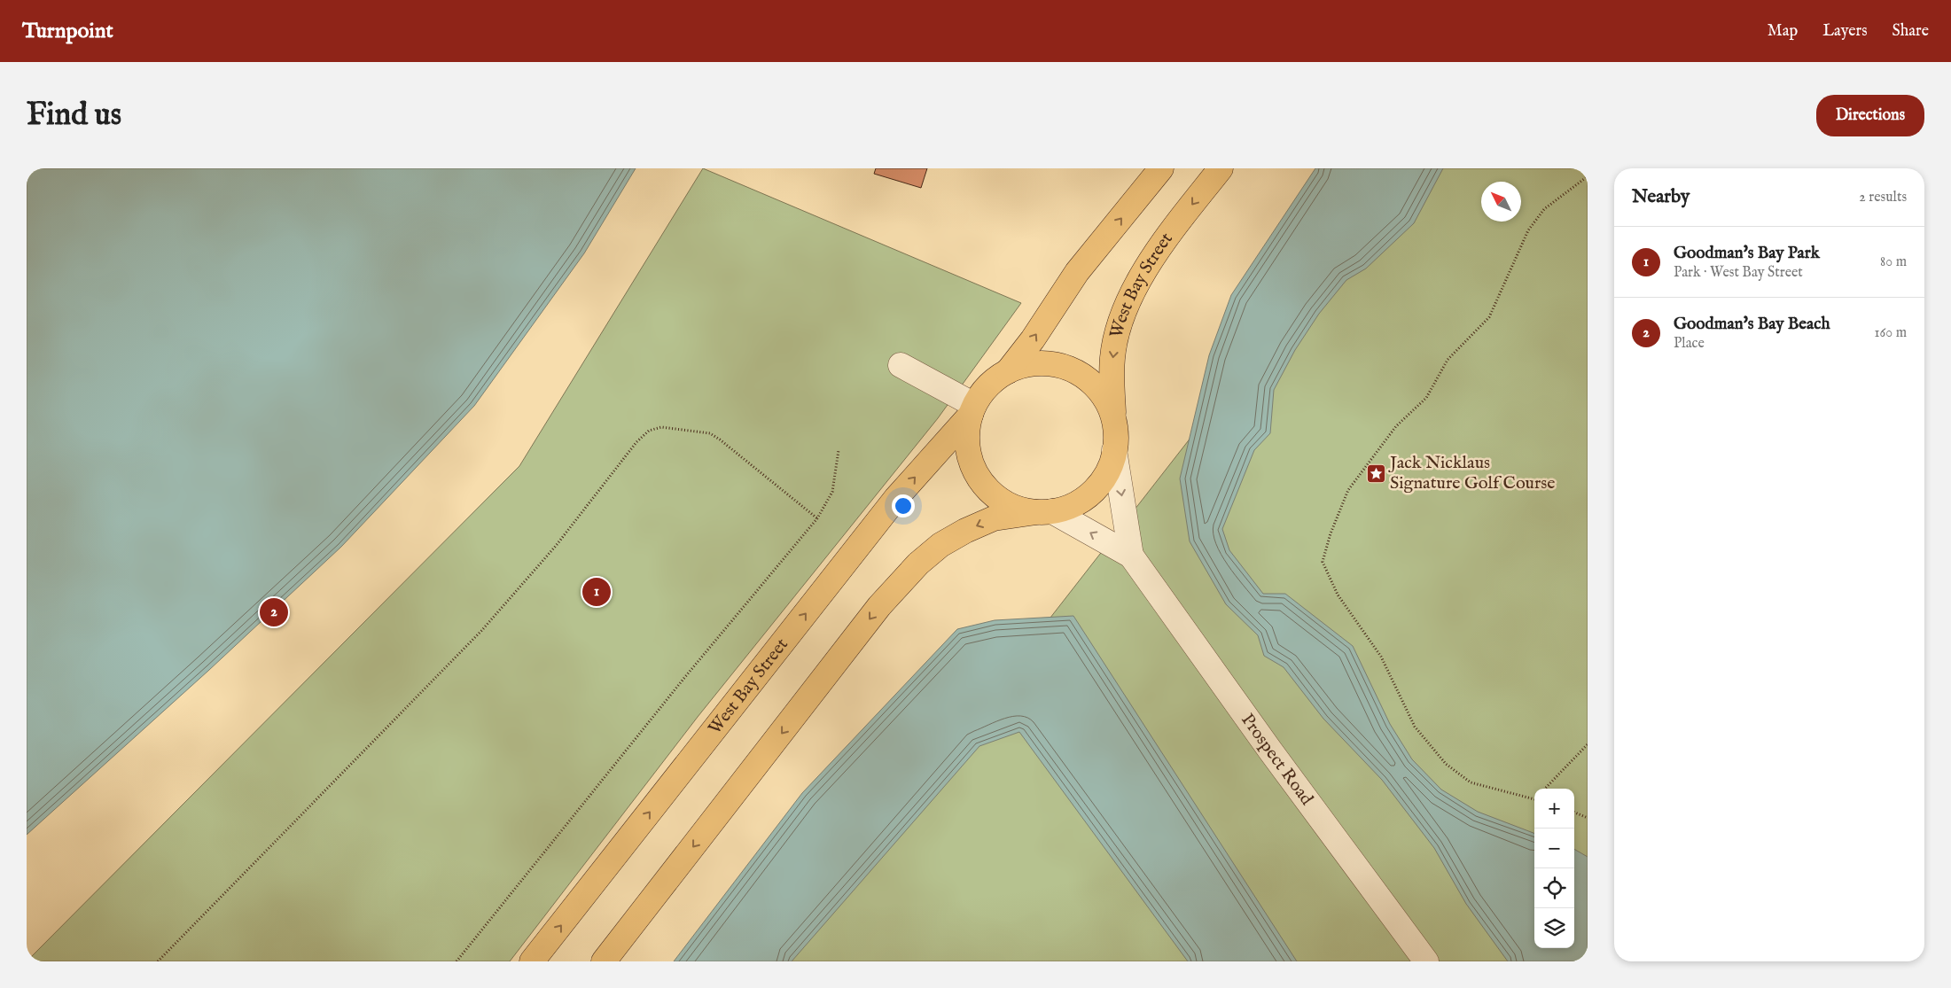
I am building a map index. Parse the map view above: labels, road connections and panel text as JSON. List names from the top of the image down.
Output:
{
  "streets": {
    "main road": ["West Bay Street"],
    "street": ["Prospect Road"]
  },
  "crossings": [
    ["West Bay Street", "Prospect Road"]
  ],
  "places": {
    "place": ["Jack Nicklaus Signature Golf Course"]
  },
  "north": "top left",
  "page": {
    "header": "Turnpoint",
    "nav": ["Map", "Layers", "Share"],
    "buttons": "Directions",
    "title": "Find us",
    "heading": ["Nearby", "2 results"],
    "list": [
      {
        "mark": "1",
        "name": "Goodman's Bay Park",
        "note": "Park · West Bay Street",
        "value": "80 m"
      },
      {
        "mark": "2",
        "name": "Goodman's Bay Beach",
        "note": "Place",
        "value": "160 m"
      }
    ],
    "pins": ["1", "2"],
    "map_buttons": ["+", "−"]
  }
}
